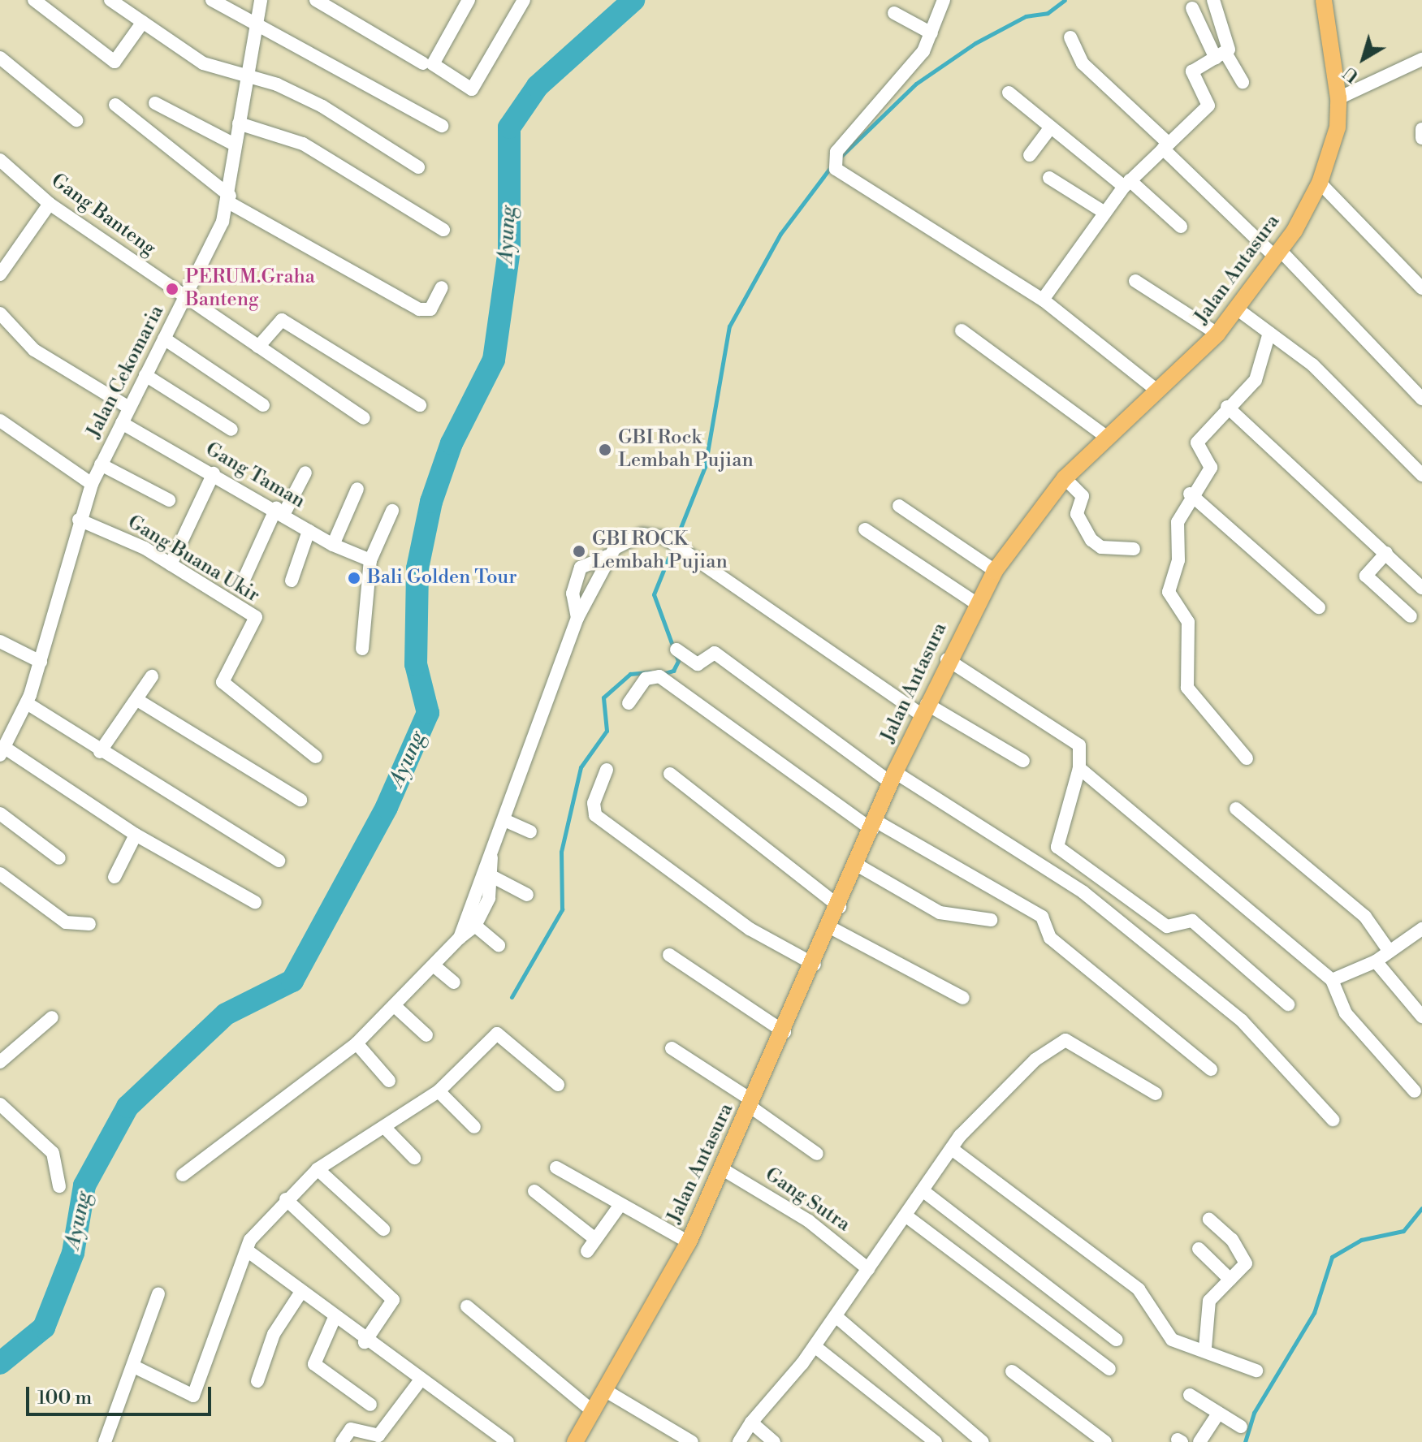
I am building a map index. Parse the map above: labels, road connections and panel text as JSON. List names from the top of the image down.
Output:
{
  "streets": {
    "main road": ["Jalan Antasura"],
    "street": [
      "Gang Banteng",
      "Jalan Cekomaria",
      "Gang Taman",
      "Gang Buana Ukir",
      "Gang Sutra"
    ]
  },
  "crossings": [
    ["Gang Banteng", "Jalan Cekomaria"],
    ["Jalan Antasura", "Gang Sutra"],
    ["Jalan Cekomaria", "Gang Taman"],
    ["Jalan Cekomaria", "Gang Buana Ukir"]
  ],
  "water": ["Ayung"],
  "places": [
    "PERUM.Graha Banteng",
    "GBI Rock Lembah Pujian",
    "GBI ROCK Lembah Pujian",
    "Bali Golden Tour"
  ],
  "scale_bar": "100 m",
  "north": "bottom left"
}
